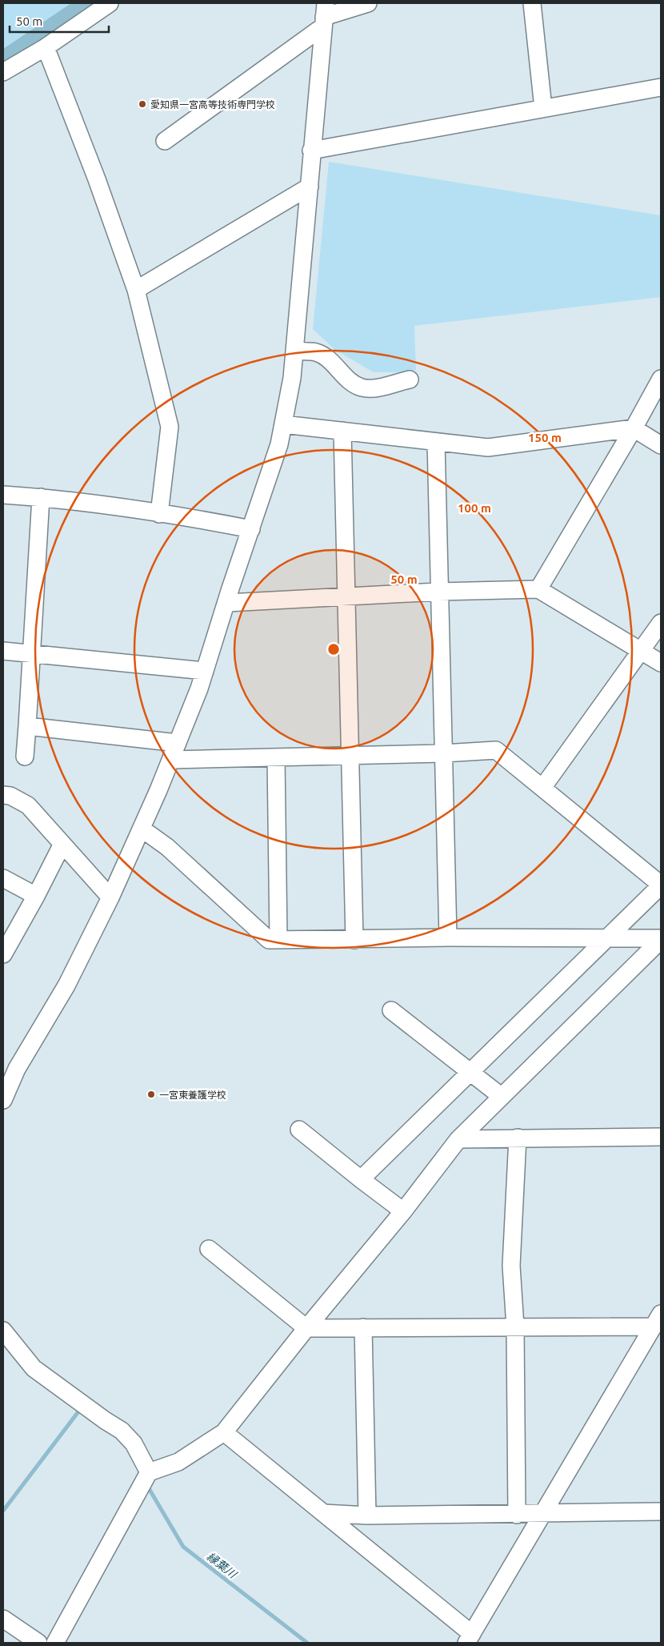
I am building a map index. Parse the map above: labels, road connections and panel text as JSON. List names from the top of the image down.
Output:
{
  "water": ["縁葉川"],
  "places": ["愛知県一宮高等技術専門学校", "一宮東養護学校"],
  "scale_bar": "50 m",
  "rings": ["150 m", "100 m", "50 m"]
}
